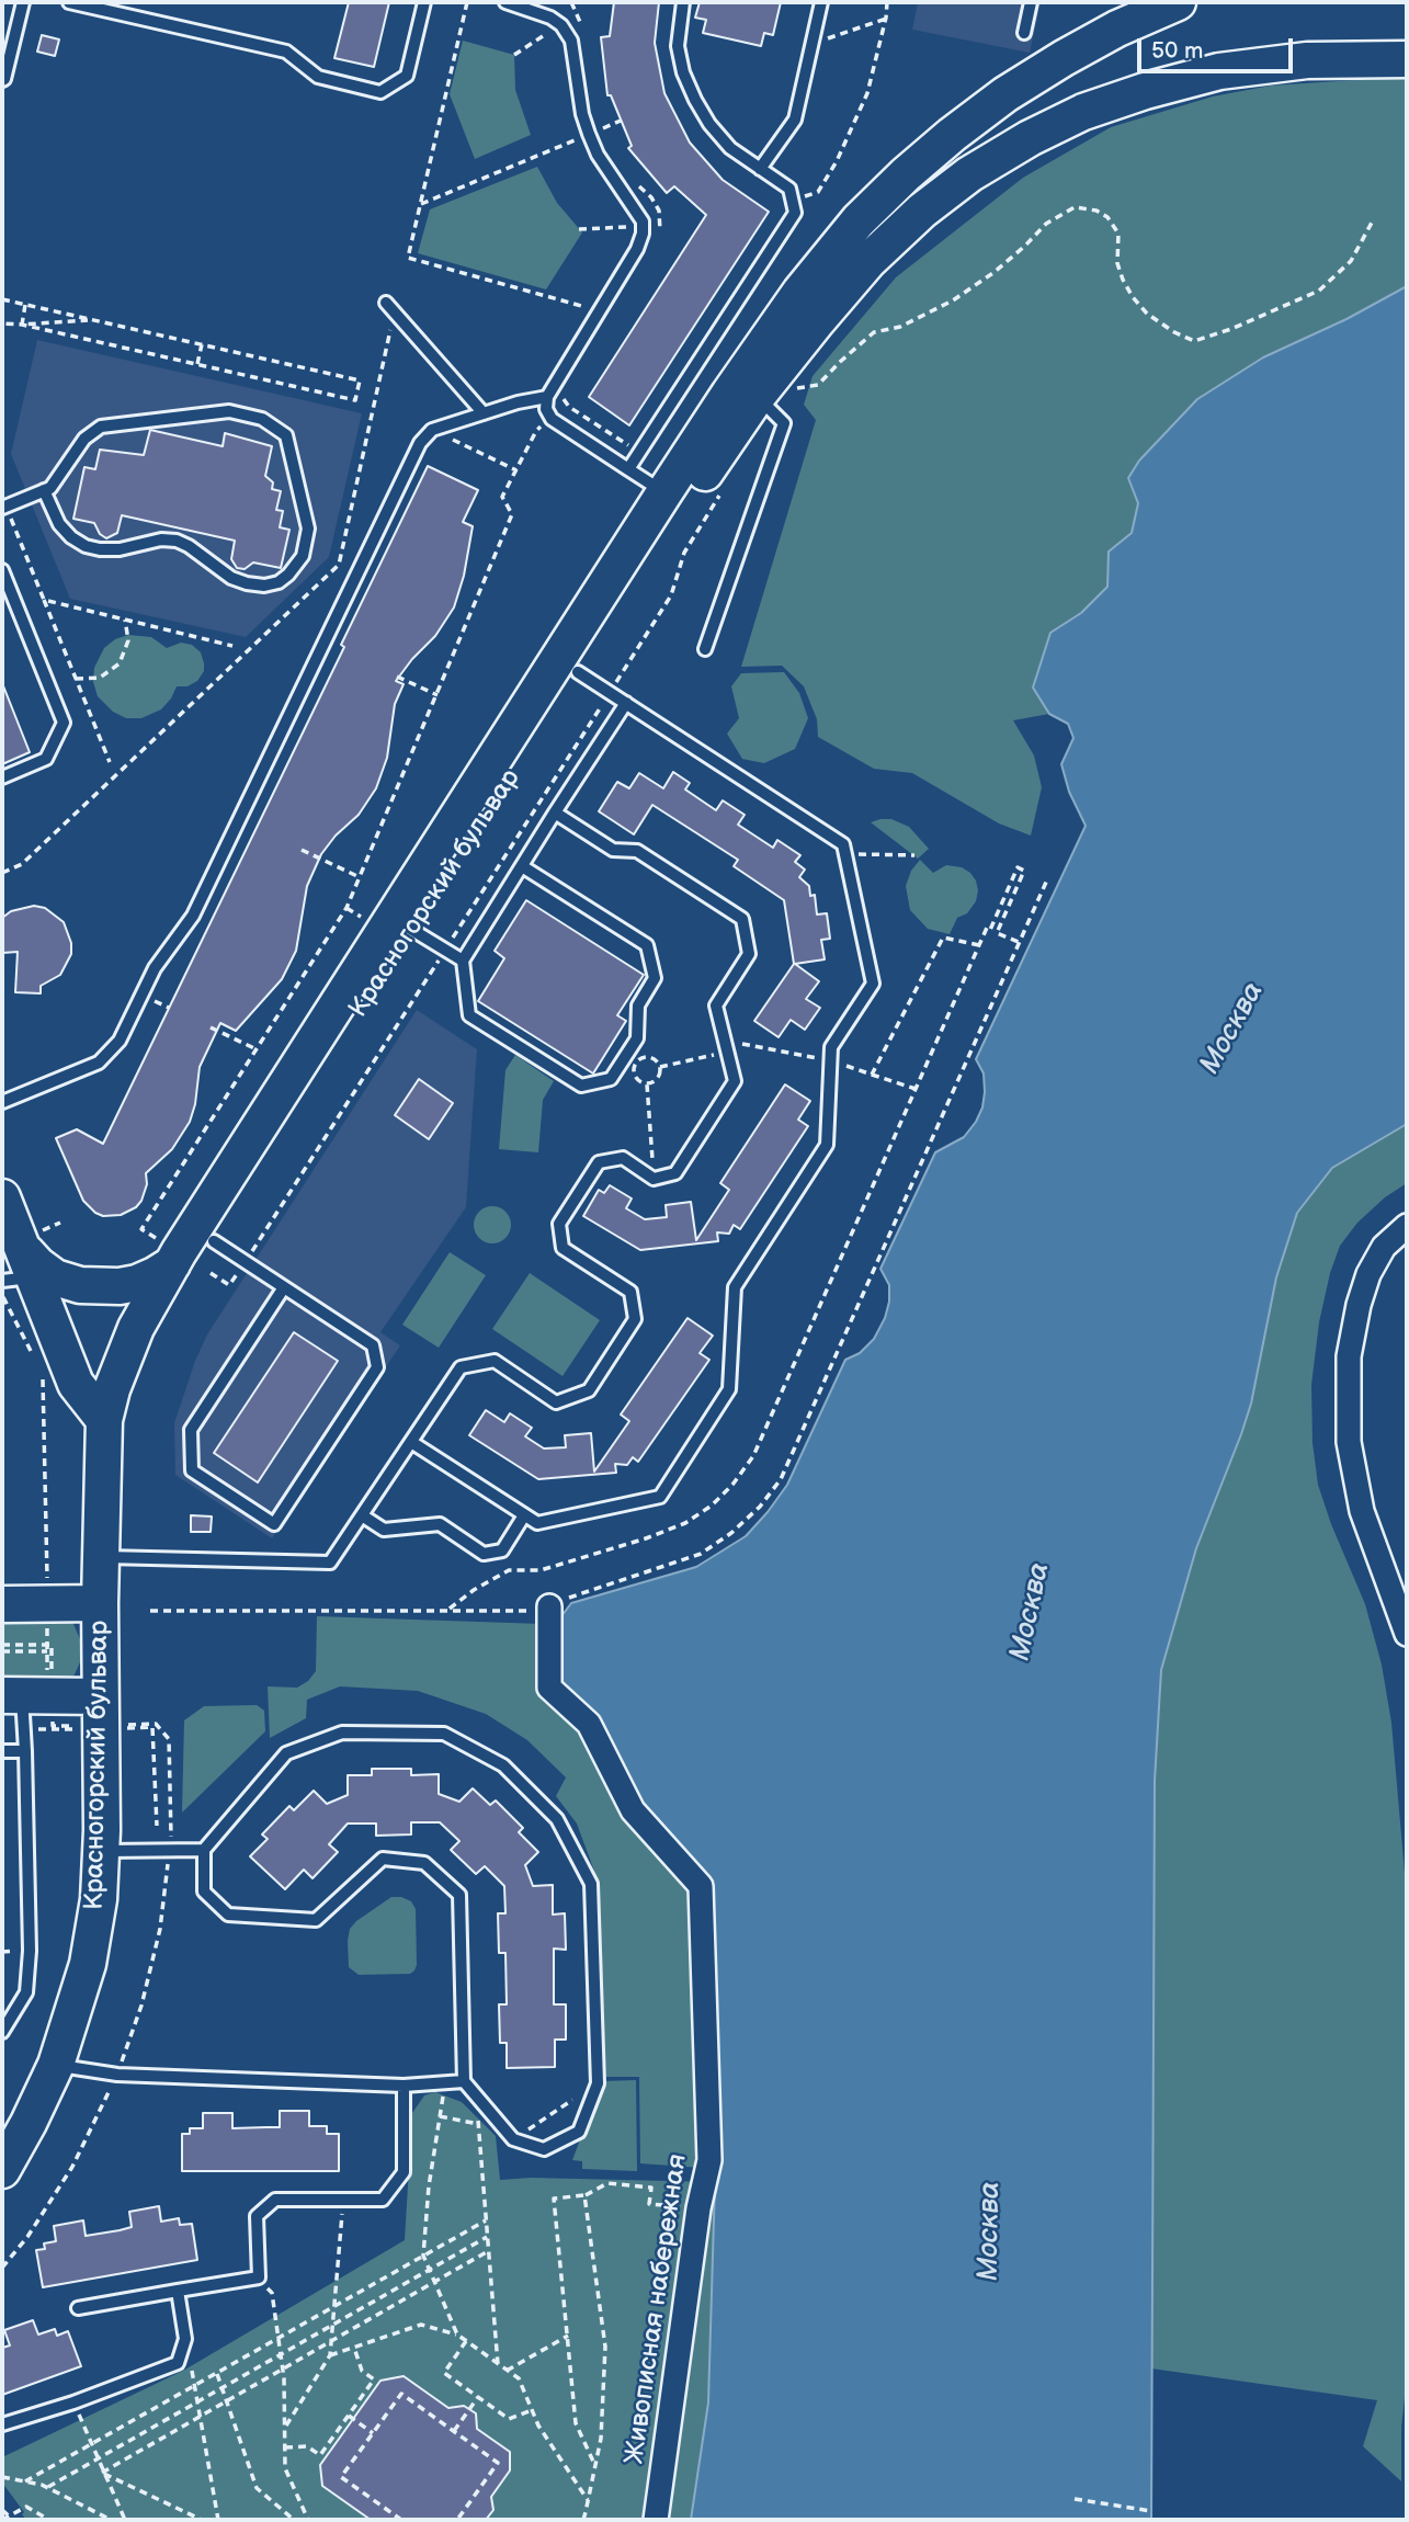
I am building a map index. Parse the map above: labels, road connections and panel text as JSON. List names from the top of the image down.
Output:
{
  "streets": {
    "main road": ["Красногорский бульвар"],
    "street": ["Живописная набережная"]
  },
  "water": ["Москва"],
  "scale_bar": "50 m"
}
